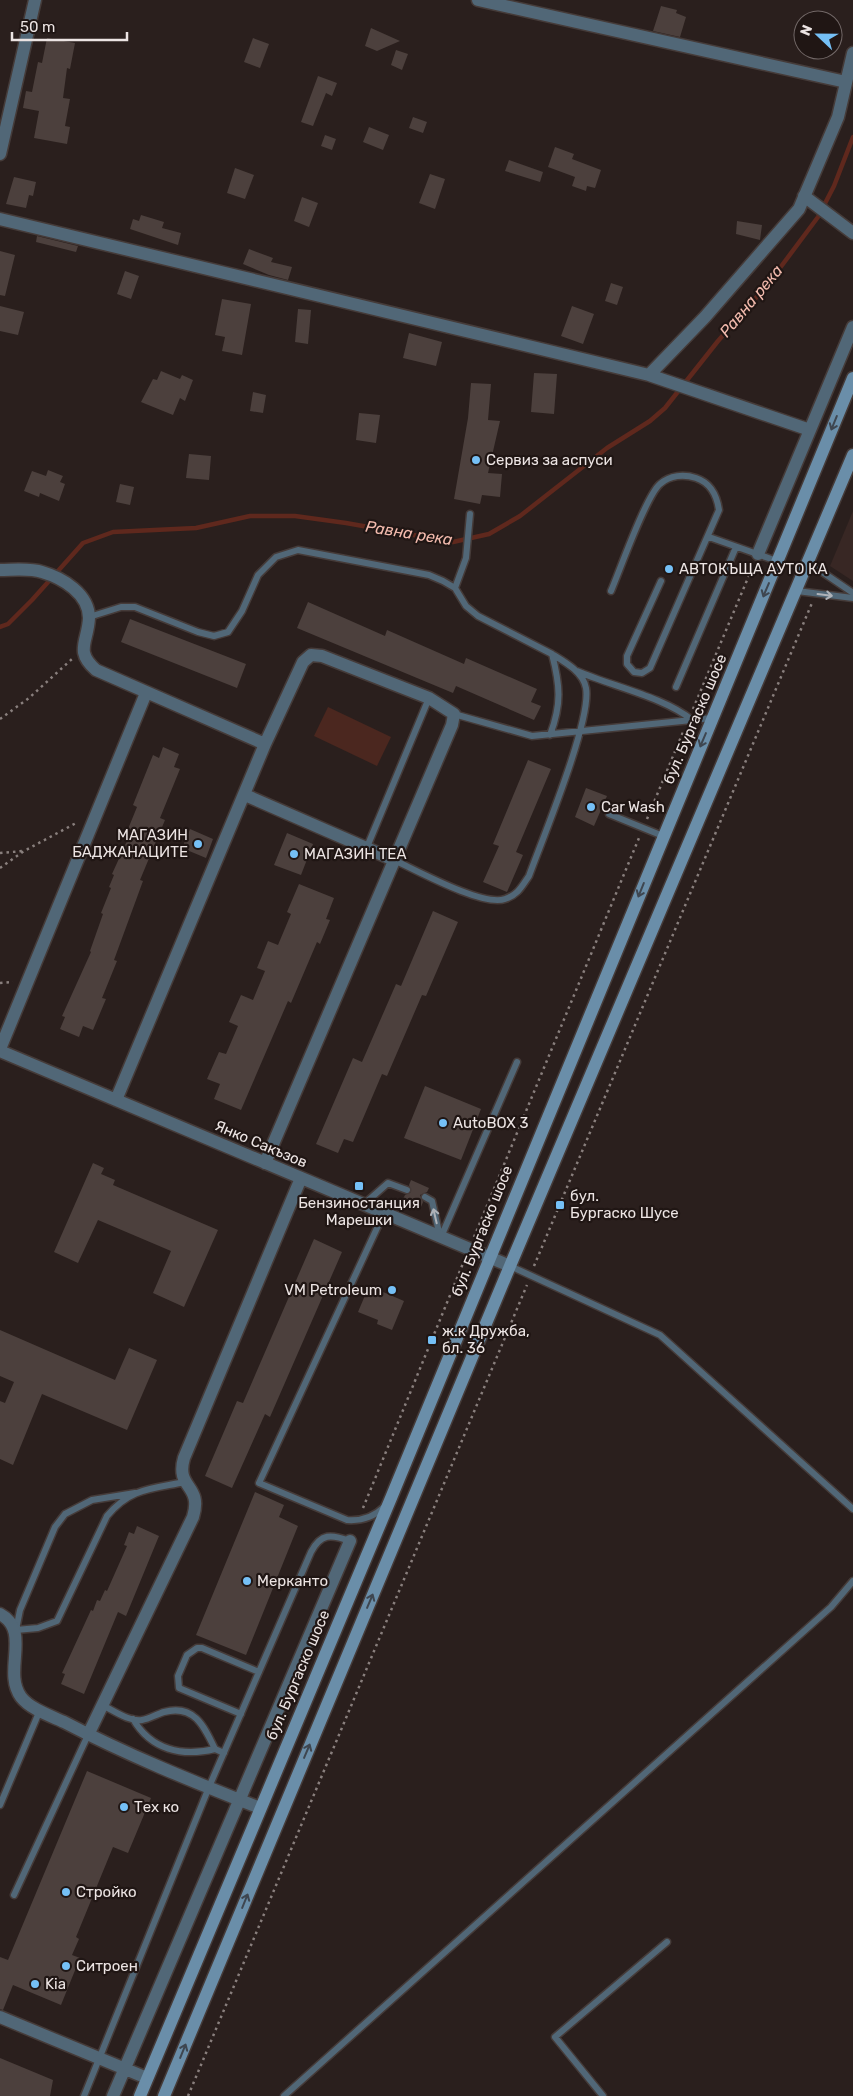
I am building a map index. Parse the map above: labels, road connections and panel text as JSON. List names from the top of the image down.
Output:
{
  "streets": {
    "main road": ["бул. Бургаско шосе"],
    "street": ["Янко Сакъзов"]
  },
  "crossings": [
    ["бул. Бургаско шосе", "Янко Сакъзов"]
  ],
  "water": ["Равна река"],
  "places": {
    "other": [
      "Сервиз за аспуси",
      "АВТОКЪЩА АУТО КА",
      "Car Wash",
      "МАГАЗИН БАДЖАНАЦИТЕ",
      "МАГАЗИН ТЕА",
      "AutoBOX 3",
      "VM Petroleum",
      "Мерканто",
      "Тех ко",
      "Стройко",
      "Ситроен",
      "Kia"
    ],
    "transit": ["Бензиностанция Марешки", "бул. Бургаско Шусе", "ж.к Дружба, бл. 36"]
  },
  "scale_bar": "50 m",
  "north": "left"
}
